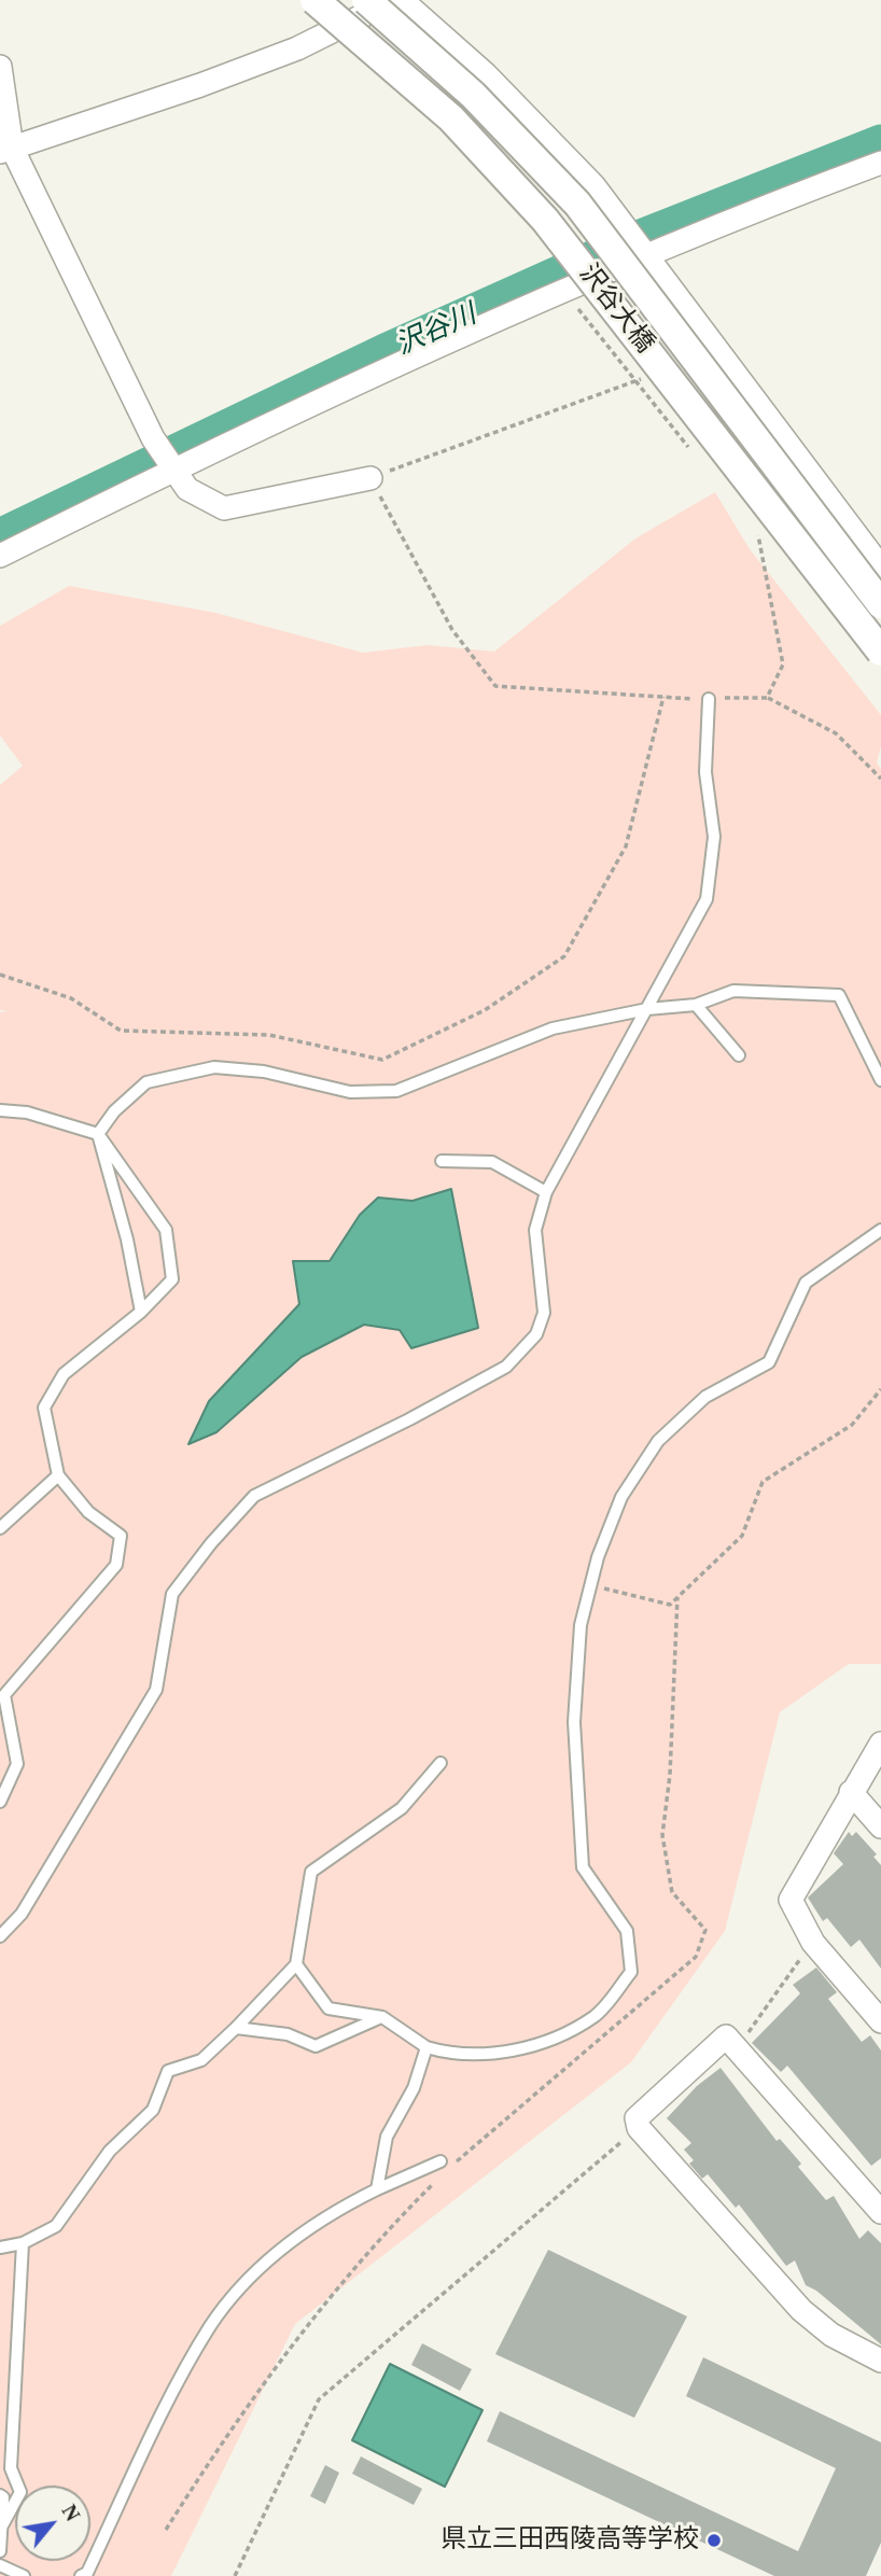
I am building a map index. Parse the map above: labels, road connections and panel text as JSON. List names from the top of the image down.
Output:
{
  "streets": {
    "street": ["沢谷大橋"]
  },
  "water": ["沢谷川"],
  "places": ["県立三田西陵高等学校"],
  "north": "top right"
}
